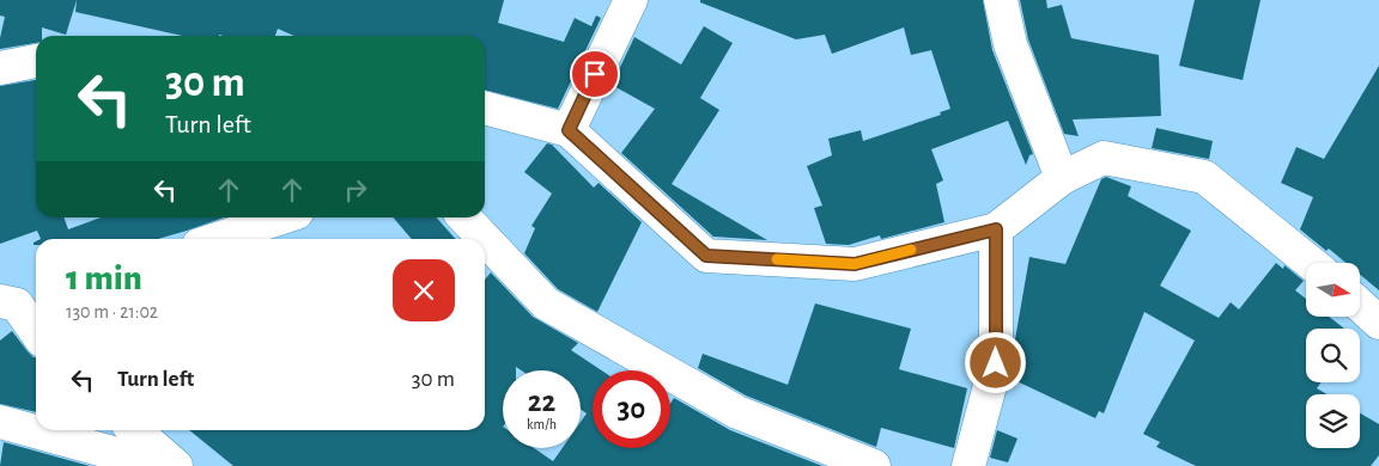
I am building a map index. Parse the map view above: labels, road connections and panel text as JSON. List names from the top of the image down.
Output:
{
  "north": "right",
  "page": {
    "turn": ["30 m", "Turn left"],
    "heading": ["1 min", "130 m · 21:02"],
    "list": [
      {
        "name": "Turn left",
        "value": "30 m"
      }
    ],
    "speed": "22 km/h",
    "limit": "30"
  }
}
